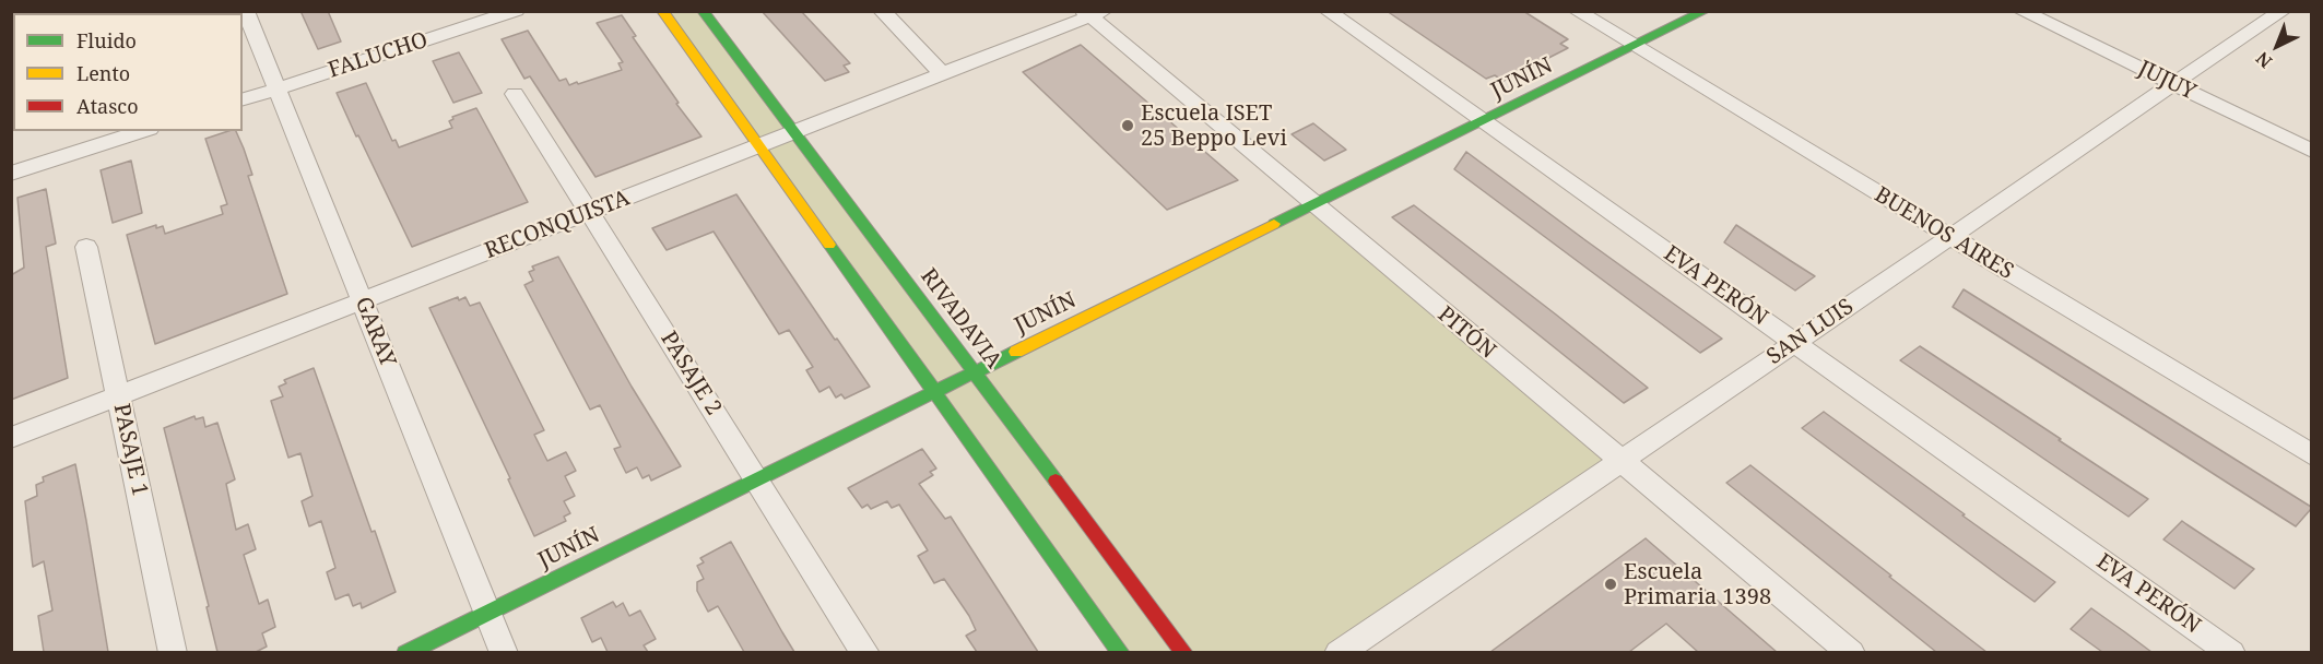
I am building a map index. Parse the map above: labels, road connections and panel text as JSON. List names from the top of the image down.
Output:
{
  "streets": {
    "street": [
      "FALUCHO",
      "JUNÍN",
      "JUJUY",
      "RECONQUISTA",
      "BUENOS AIRES",
      "EVA PERÓN",
      "RIVADAVIA",
      "GARAY",
      "SAN LUIS",
      "PITÓN",
      "PASAJE 2",
      "PASAJE 1"
    ]
  },
  "crossings": [
    ["FALUCHO", "GARAY"],
    ["JUNÍN", "BUENOS AIRES"],
    ["JUNÍN", "EVA PERÓN"],
    ["JUNÍN", "RIVADAVIA"],
    ["JUNÍN", "GARAY"],
    ["JUNÍN", "PITÓN"],
    ["JUNÍN", "PASAJE 2"],
    ["JUJUY", "SAN LUIS"],
    ["RECONQUISTA", "RIVADAVIA"],
    ["RECONQUISTA", "GARAY"],
    ["RECONQUISTA", "PITÓN"],
    ["RECONQUISTA", "PASAJE 2"],
    ["RECONQUISTA", "PASAJE 1"],
    ["BUENOS AIRES", "SAN LUIS"],
    ["EVA PERÓN", "SAN LUIS"],
    ["SAN LUIS", "PITÓN"]
  ],
  "places": ["Escuela ISET 25 Beppo Levi", "Escuela Primaria 1398"],
  "legend": ["Fluido", "Lento", "Atasco"],
  "north": "bottom left"
}
